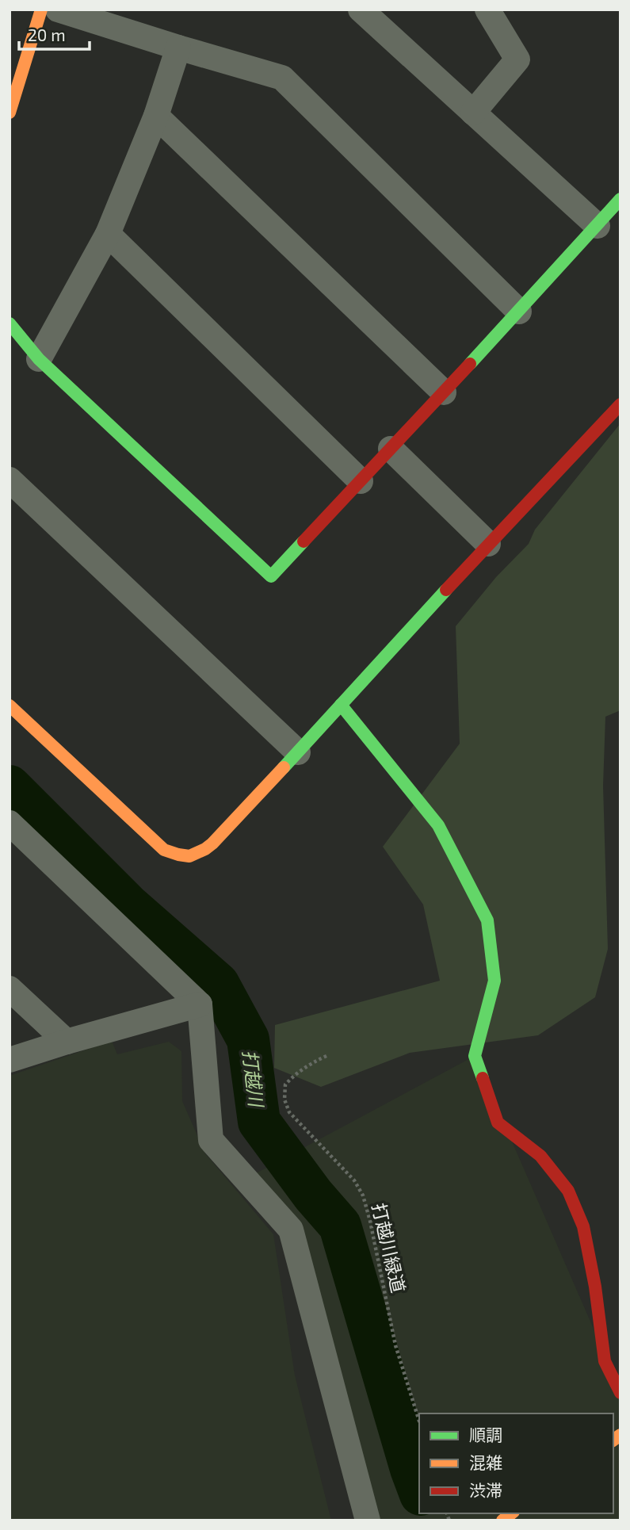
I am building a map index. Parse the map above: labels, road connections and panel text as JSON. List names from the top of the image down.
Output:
{
  "streets": {
    "path": ["打越川緑道"]
  },
  "water": ["打越川"],
  "legend": ["順調", "混雑", "渋滞"],
  "scale_bar": "20 m"
}
